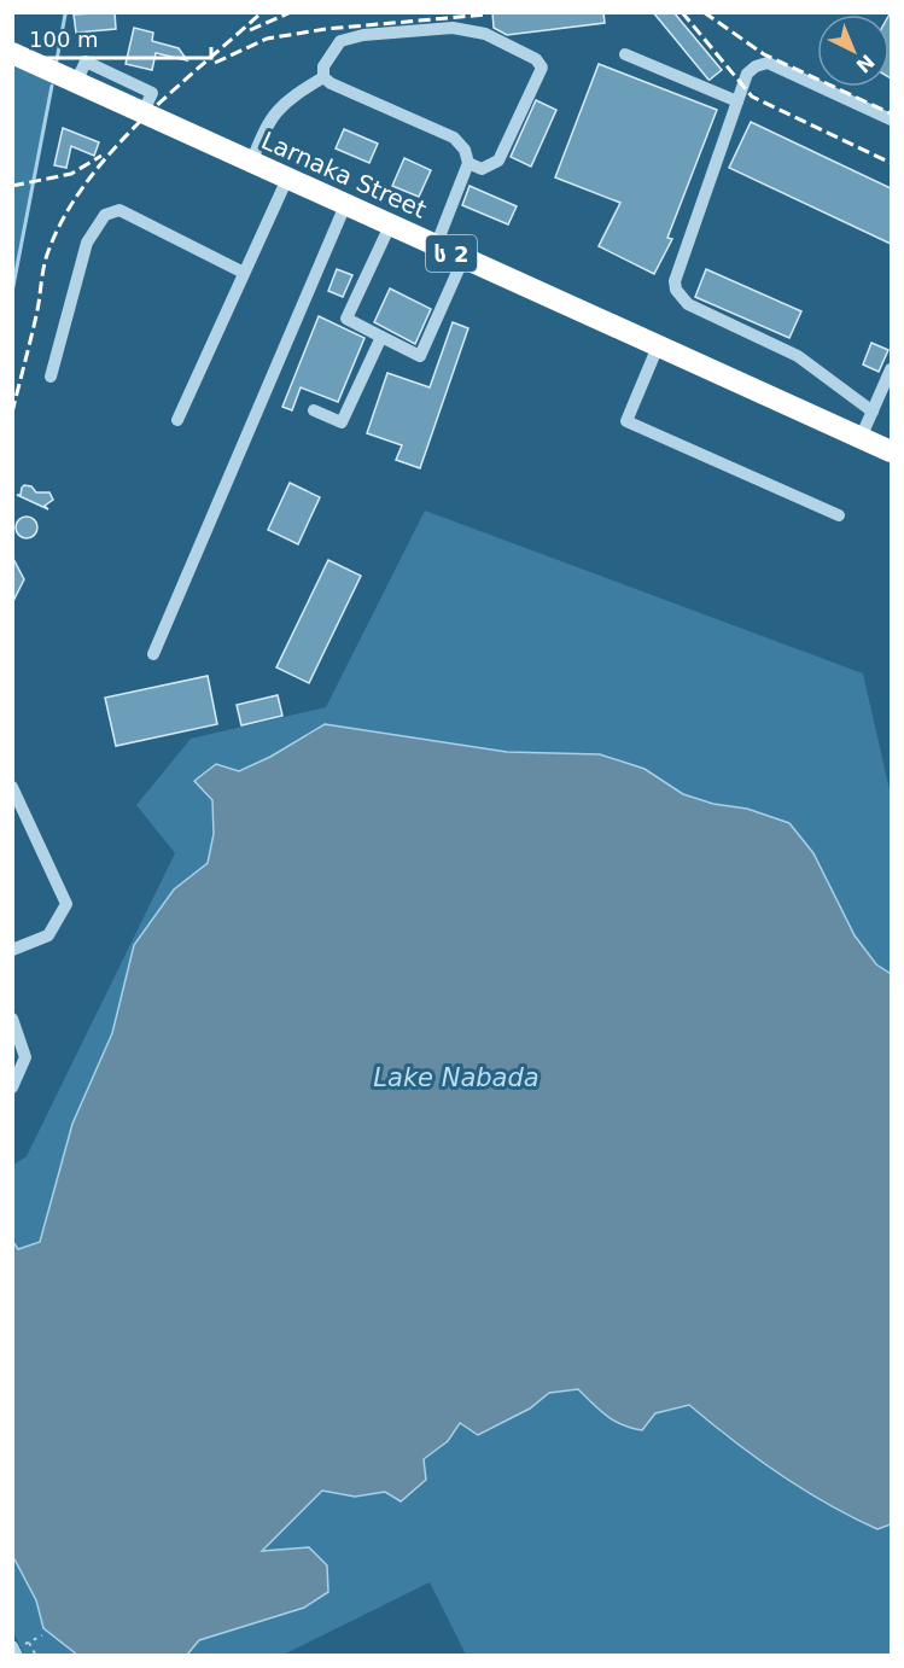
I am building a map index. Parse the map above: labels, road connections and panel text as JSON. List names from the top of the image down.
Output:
{
  "streets": {
    "highway": ["Larnaka Street", "ს 2"]
  },
  "water": ["Lake Nabada"],
  "scale_bar": "100 m",
  "north": "bottom right"
}
